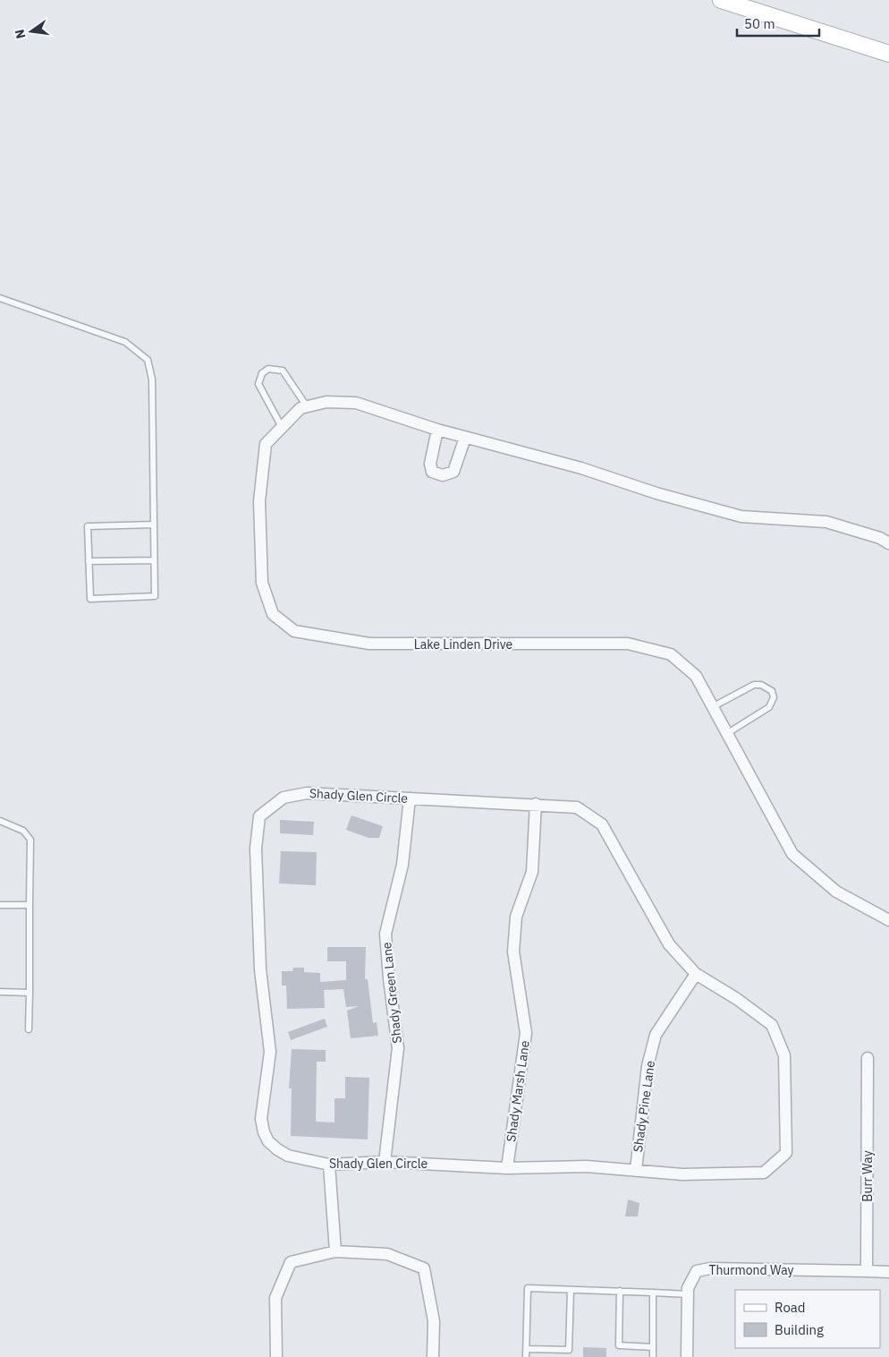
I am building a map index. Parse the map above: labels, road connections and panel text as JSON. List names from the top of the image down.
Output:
{
  "streets": {
    "street": [
      "Lake Linden Drive",
      "Shady Glen Circle",
      "Shady Green Lane",
      "Shady Marsh Lane",
      "Shady Pine Lane",
      "Burr Way",
      "Thurmond Way"
    ]
  },
  "crossings": [
    ["Shady Glen Circle", "Shady Green Lane"],
    ["Shady Glen Circle", "Shady Marsh Lane"],
    ["Shady Glen Circle", "Shady Pine Lane"],
    ["Burr Way", "Thurmond Way"]
  ],
  "legend": ["Road", "Building"],
  "scale_bar": "50 m",
  "north": "left"
}
